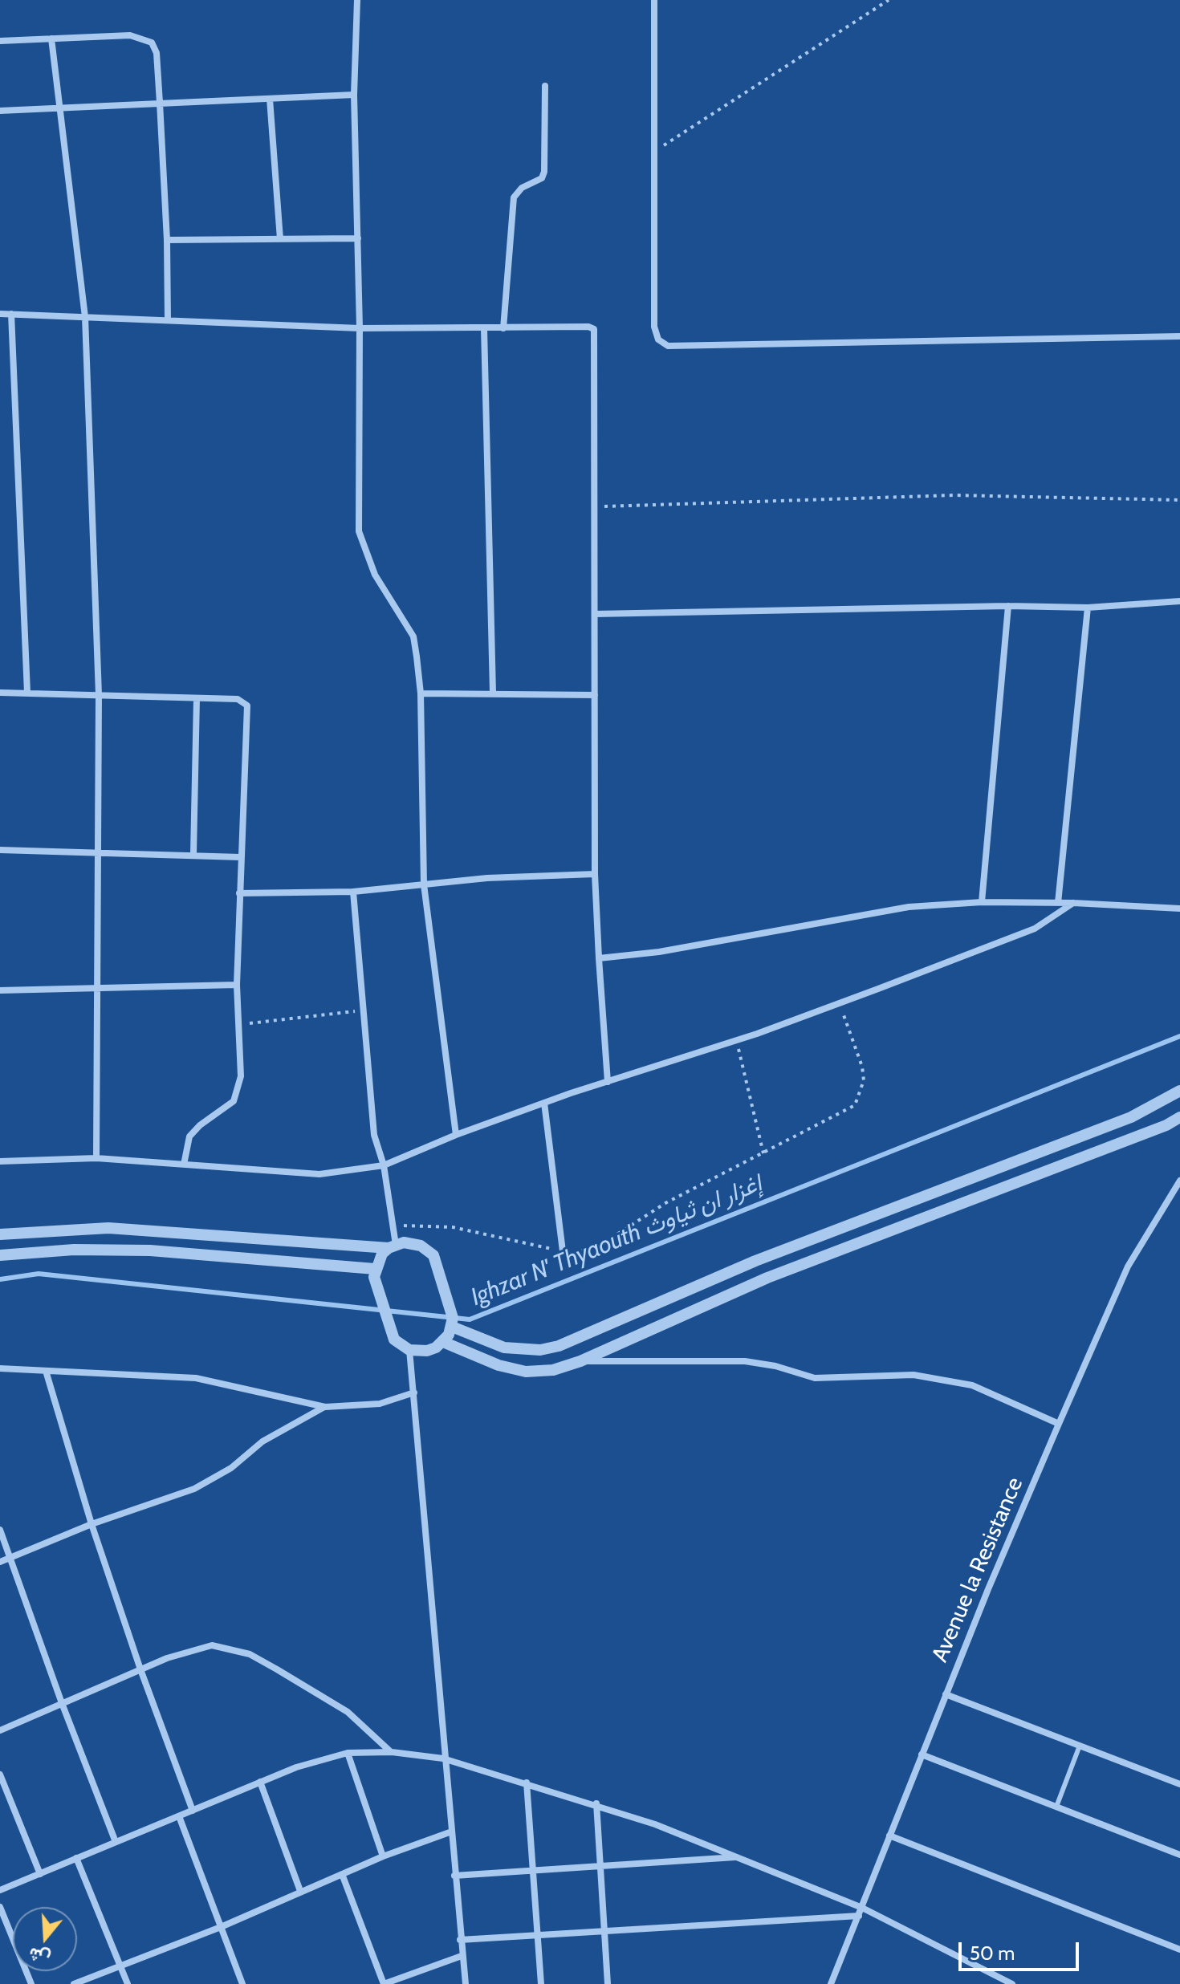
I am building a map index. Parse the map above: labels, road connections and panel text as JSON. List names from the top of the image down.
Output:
{
  "streets": {
    "street": ["Avenue la Resistance"]
  },
  "water": ["Ighzar N' Thyaouth إغزار ان ثياوث"],
  "scale_bar": "50 m",
  "north": "bottom"
}
